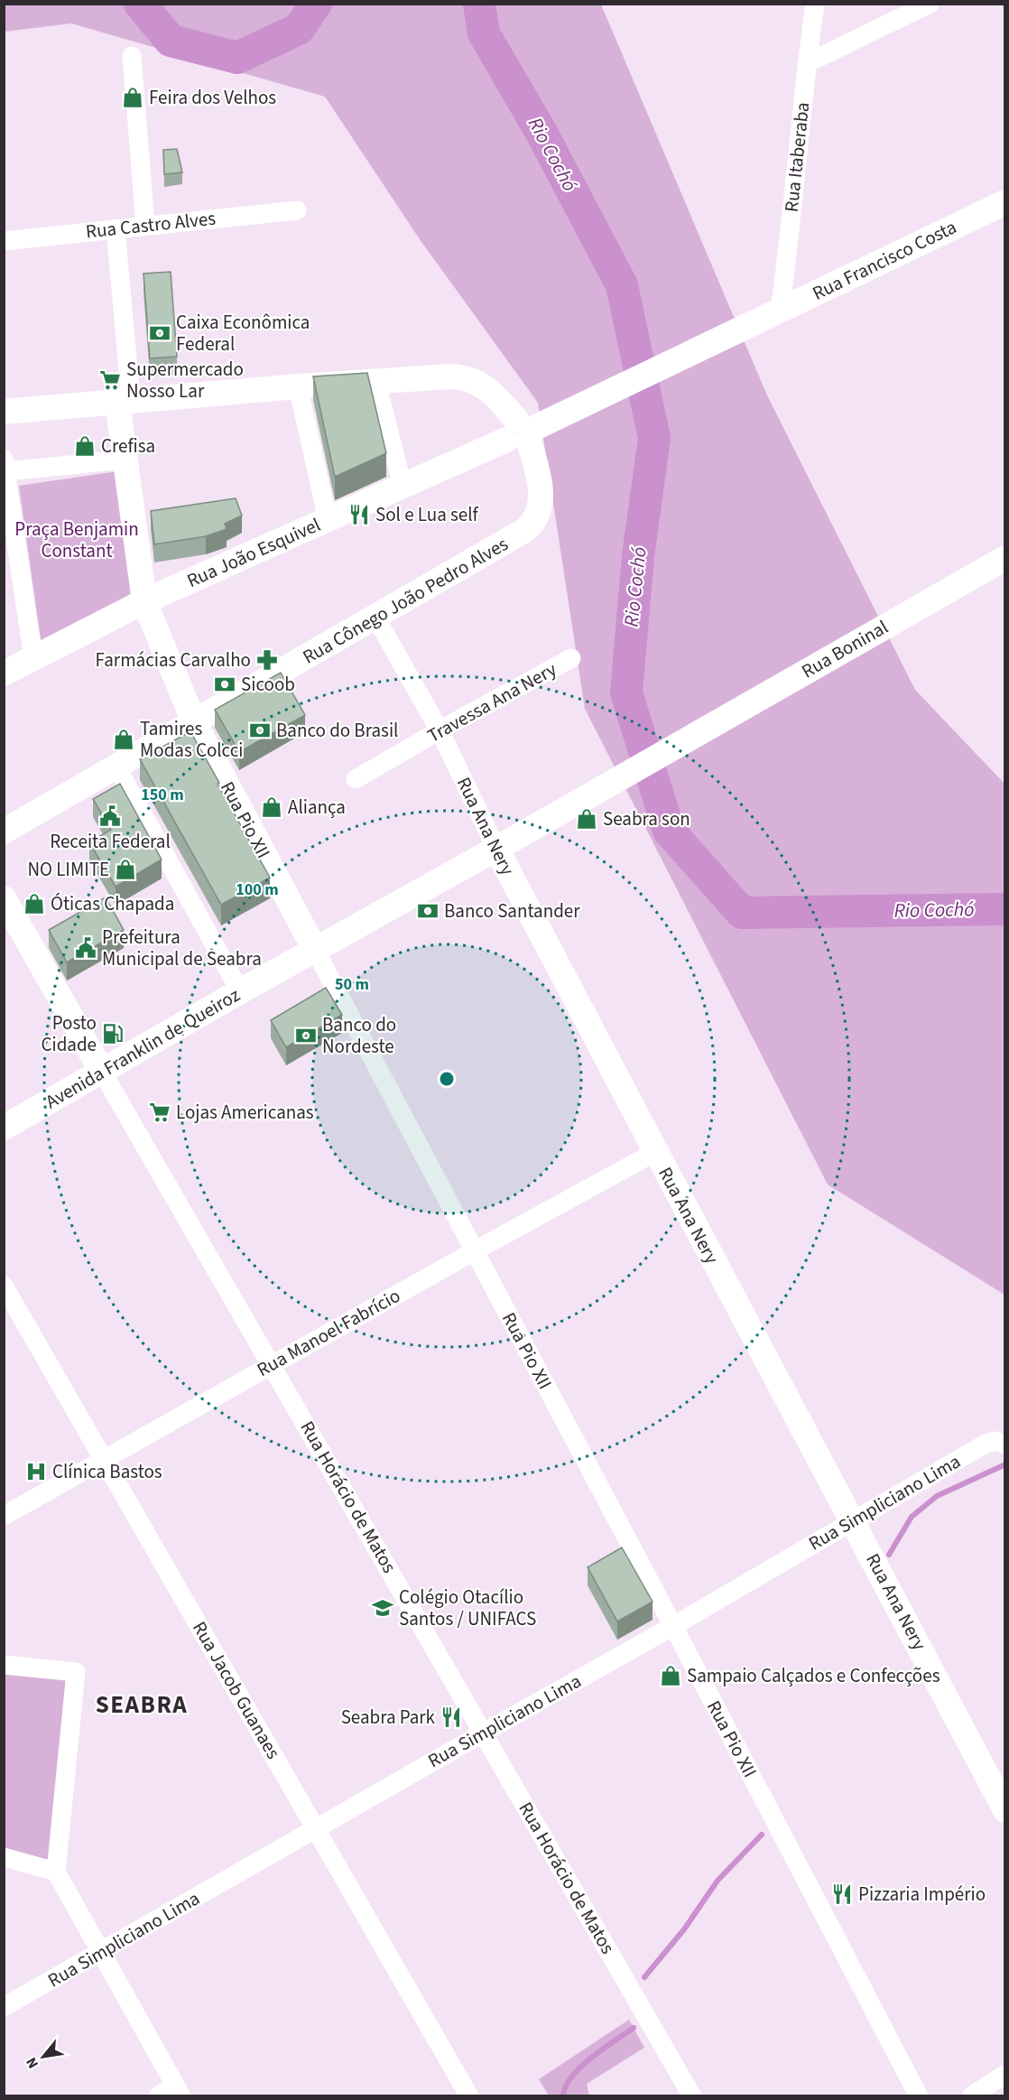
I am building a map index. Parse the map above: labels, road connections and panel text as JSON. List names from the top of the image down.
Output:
{
  "streets": {
    "street": [
      "Rua Itaberaba",
      "Rua Castro Alves",
      "Rua Francisco Costa",
      "Rua João Esquivel",
      "Rua Cônego João Pedro Alves",
      "Rua Boninal",
      "Travessa Ana Nery",
      "Rua Pio XII",
      "Rua Ana Nery",
      "Avenida Franklin de Queiroz",
      "Rua Manoel Fabrício",
      "Rua Horácio de Matos",
      "Rua Simpliciano Lima",
      "Rua Jacob Guanaes"
    ]
  },
  "crossings": [
    ["Rua Itaberaba", "Rua Francisco Costa"],
    ["Rua Francisco Costa", "Rua João Esquivel"],
    ["Rua Francisco Costa", "Rua Cônego João Pedro Alves"],
    ["Rua João Esquivel", "Rua Cônego João Pedro Alves"],
    ["Rua João Esquivel", "Rua Pio XII"],
    ["Rua Cônego João Pedro Alves", "Rua Pio XII"],
    ["Rua Cônego João Pedro Alves", "Rua Ana Nery"],
    ["Rua Boninal", "Avenida Franklin de Queiroz"],
    ["Travessa Ana Nery", "Rua Ana Nery"],
    ["Rua Pio XII", "Avenida Franklin de Queiroz"],
    ["Rua Pio XII", "Rua Manoel Fabrício"],
    ["Rua Pio XII", "Rua Simpliciano Lima"],
    ["Rua Ana Nery", "Avenida Franklin de Queiroz"],
    ["Rua Ana Nery", "Rua Manoel Fabrício"],
    ["Rua Ana Nery", "Rua Simpliciano Lima"],
    ["Avenida Franklin de Queiroz", "Rua Horácio de Matos"],
    ["Rua Manoel Fabrício", "Rua Horácio de Matos"],
    ["Rua Manoel Fabrício", "Rua Jacob Guanaes"],
    ["Rua Horácio de Matos", "Rua Simpliciano Lima"],
    ["Rua Simpliciano Lima", "Rua Jacob Guanaes"]
  ],
  "districts": ["SEABRA"],
  "water": ["Rio Cochó"],
  "parks": ["Praça Benjamin Constant"],
  "places": {
    "shop": [
      "Feira dos Velhos",
      "Crefisa",
      "Tamires Modas Colcci",
      "Aliança",
      "Seabra son",
      "NO LIMITE",
      "Óticas Chapada",
      "Sampaio Calçados e Confecções"
    ],
    "bank": [
      "Caixa Econômica Federal",
      "Sicoob",
      "Banco do Brasil",
      "Banco Santander",
      "Banco do Nordeste"
    ],
    "supermarket": ["Supermercado Nosso Lar", "Lojas Americanas"],
    "restaurant": ["Sol e Lua self", "Seabra Park", "Pizzaria Império"],
    "pharmacy": ["Farmácias Carvalho"],
    "public building": ["Receita Federal", "Prefeitura Municipal de Seabra"],
    "fuel station": ["Posto Cidade"],
    "hospital": ["Clínica Bastos"],
    "school or university": ["Colégio Otacílio Santos / UNIFACS"]
  },
  "north": "bottom left",
  "rings": ["150 m", "100 m", "50 m"]
}
